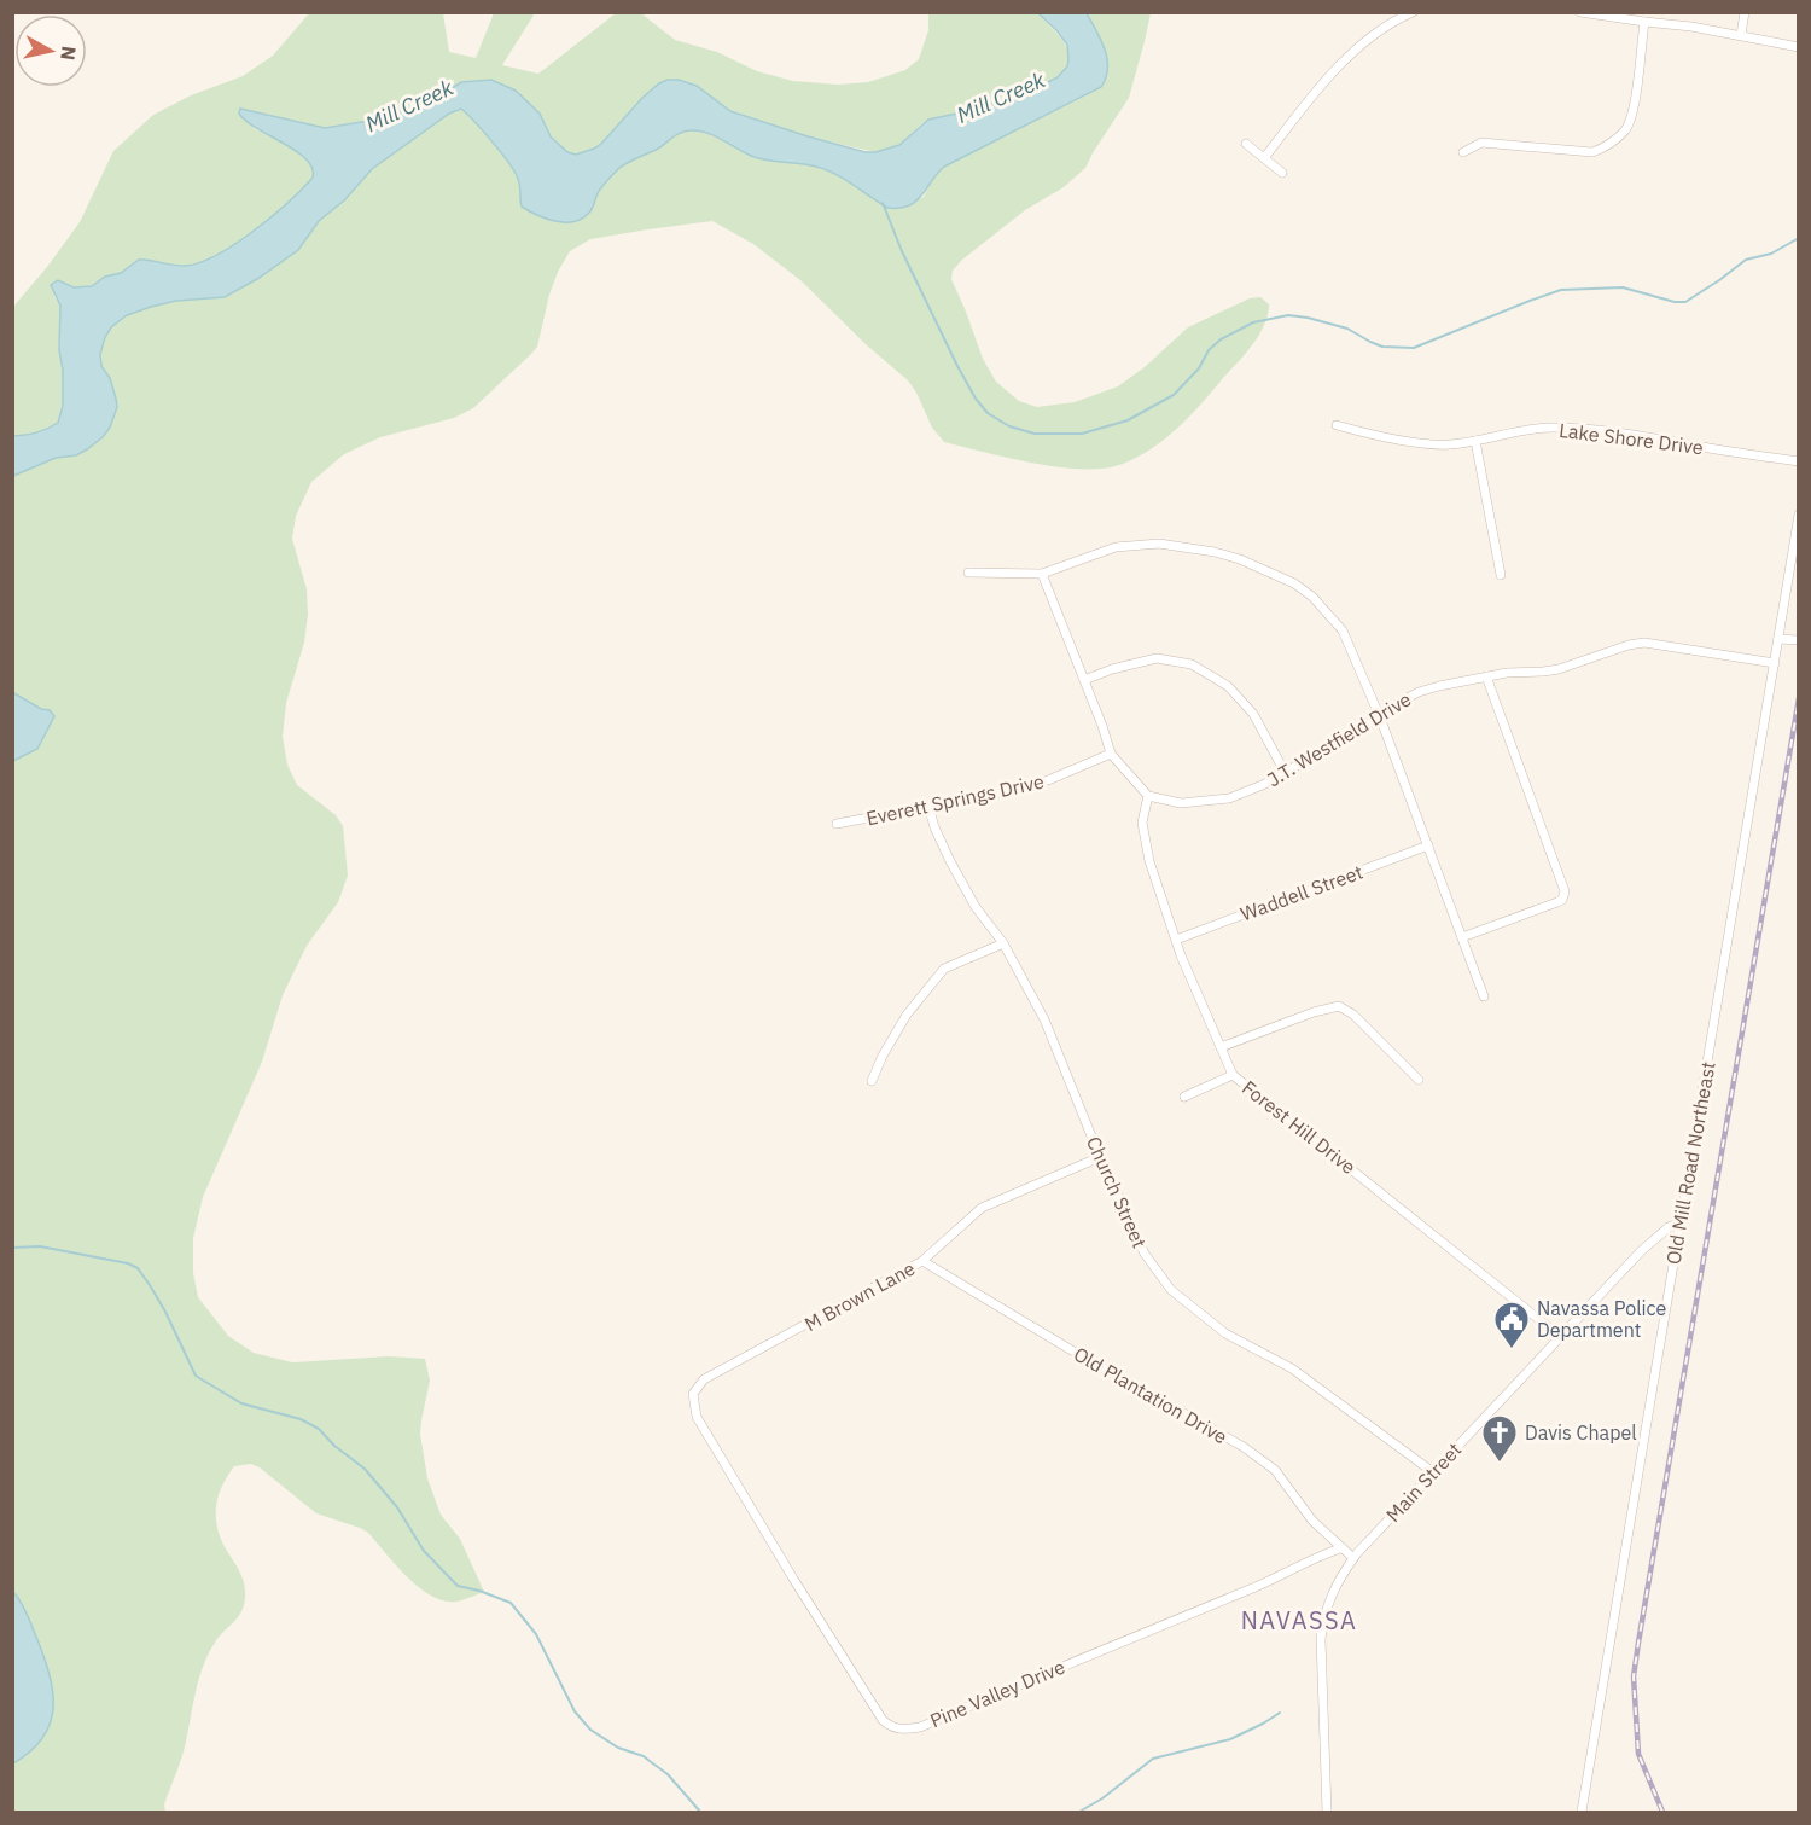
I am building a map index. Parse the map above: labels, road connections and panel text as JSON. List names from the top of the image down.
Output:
{
  "streets": {
    "street": [
      "Lake Shore Drive",
      "J.T. Westfield Drive",
      "Everett Springs Drive",
      "Waddell Street",
      "Forest Hill Drive",
      "Old Mill Road Northeast",
      "Church Street",
      "M Brown Lane",
      "Old Plantation Drive",
      "Main Street",
      "Pine Valley Drive"
    ]
  },
  "crossings": [
    ["J.T. Westfield Drive", "Forest Hill Drive"],
    ["J.T. Westfield Drive", "Old Mill Road Northeast"],
    ["Everett Springs Drive", "Church Street"],
    ["Waddell Street", "Forest Hill Drive"],
    ["Forest Hill Drive", "Main Street"],
    ["Old Mill Road Northeast", "Main Street"],
    ["Church Street", "M Brown Lane"],
    ["Church Street", "Main Street"],
    ["M Brown Lane", "Old Plantation Drive"],
    ["M Brown Lane", "Pine Valley Drive"],
    ["Old Plantation Drive", "Main Street"],
    ["Old Plantation Drive", "Pine Valley Drive"]
  ],
  "districts": ["NAVASSA"],
  "water": ["Mill Creek"],
  "places": {
    "public building": ["Navassa Police Department"],
    "church": ["Davis Chapel"]
  },
  "north": "right"
}
